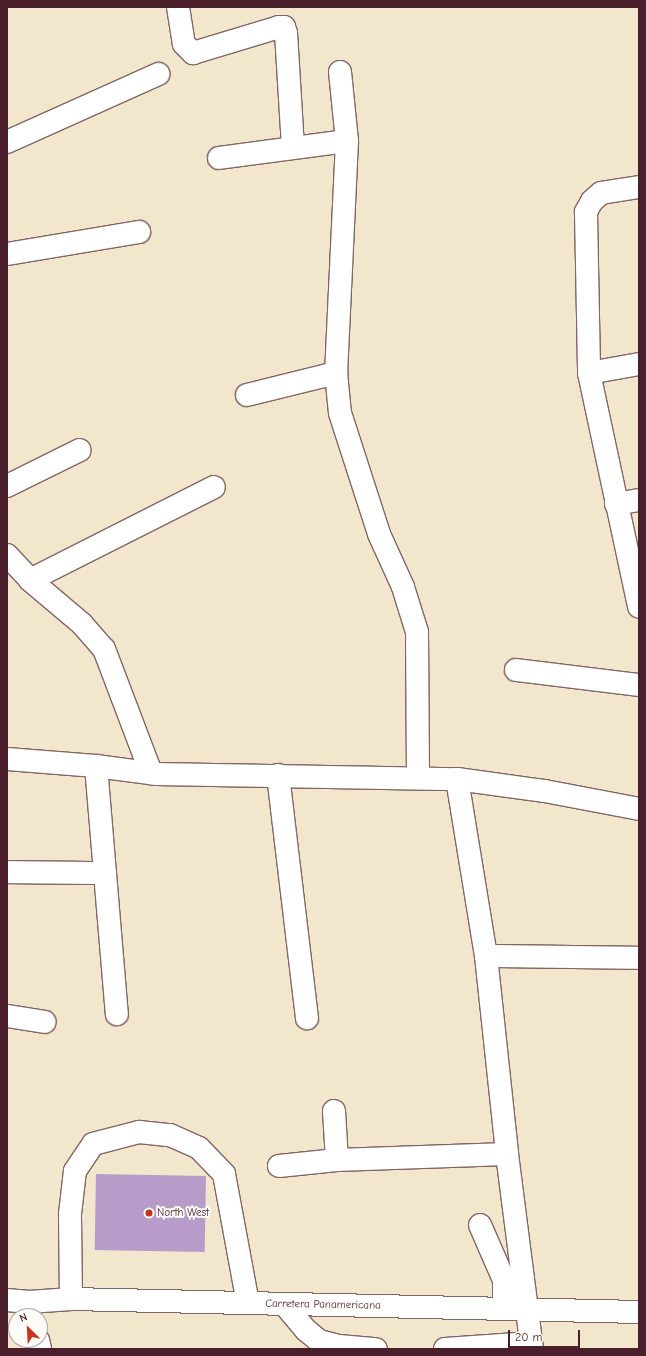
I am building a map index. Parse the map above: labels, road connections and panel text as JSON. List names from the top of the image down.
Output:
{
  "streets": {
    "street": ["Carretera Panamericana"]
  },
  "places": ["North West"],
  "scale_bar": "20 m",
  "north": "top left"
}
